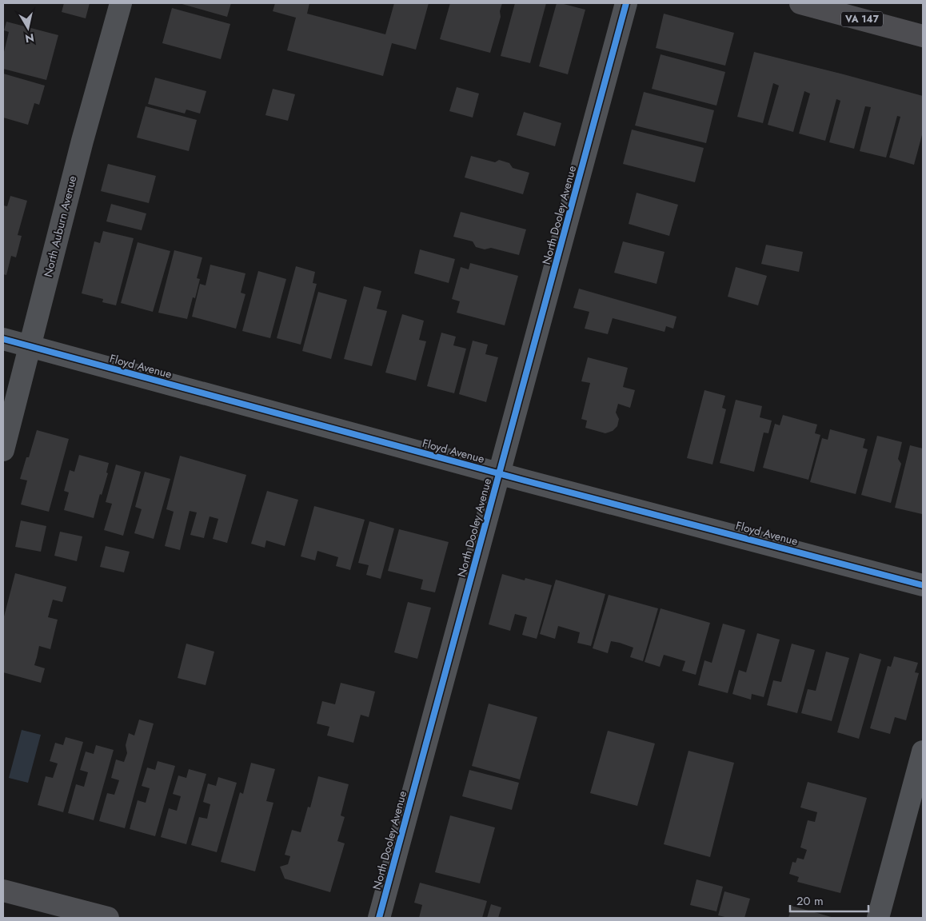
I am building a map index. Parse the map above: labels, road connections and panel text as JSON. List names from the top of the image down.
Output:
{
  "streets": {
    "main road": ["VA 147"],
    "street": ["North Dooley Avenue", "North Auburn Avenue", "Floyd Avenue"]
  },
  "crossings": [
    ["North Dooley Avenue", "Floyd Avenue"],
    ["North Auburn Avenue", "Floyd Avenue"]
  ],
  "scale_bar": "20 m",
  "north": "bottom"
}
